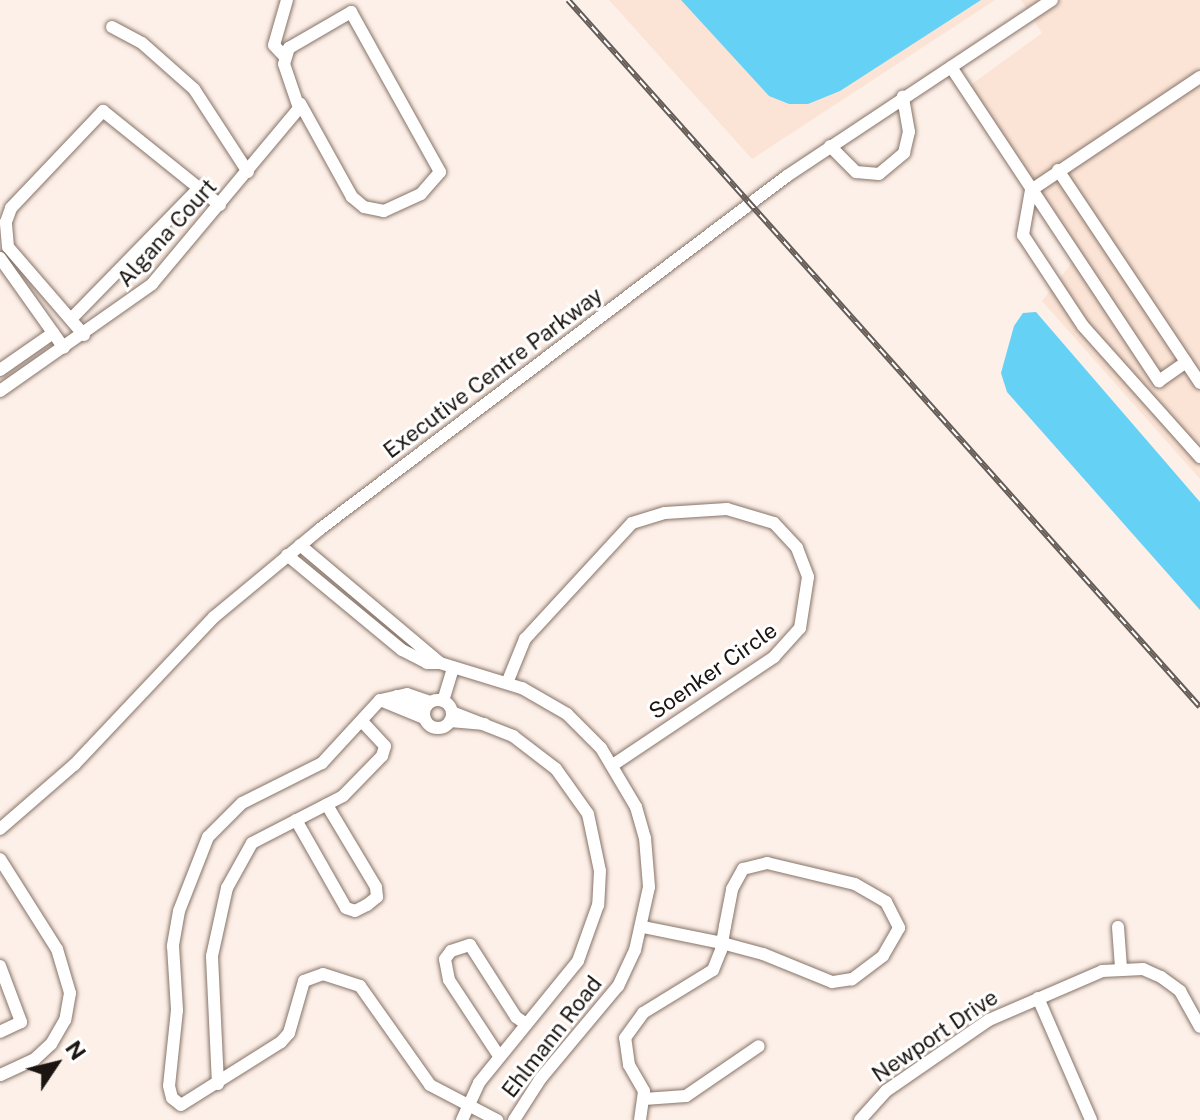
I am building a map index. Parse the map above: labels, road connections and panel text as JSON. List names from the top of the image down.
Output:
{
  "streets": {
    "street": [
      "Algana Court",
      "Executive Centre Parkway",
      "Soenker Circle",
      "Newport Drive",
      "Ehlmann Road"
    ]
  },
  "crossings": [
    ["Executive Centre Parkway", "Ehlmann Road"],
    ["Soenker Circle", "Ehlmann Road"]
  ],
  "north": "top right"
}
